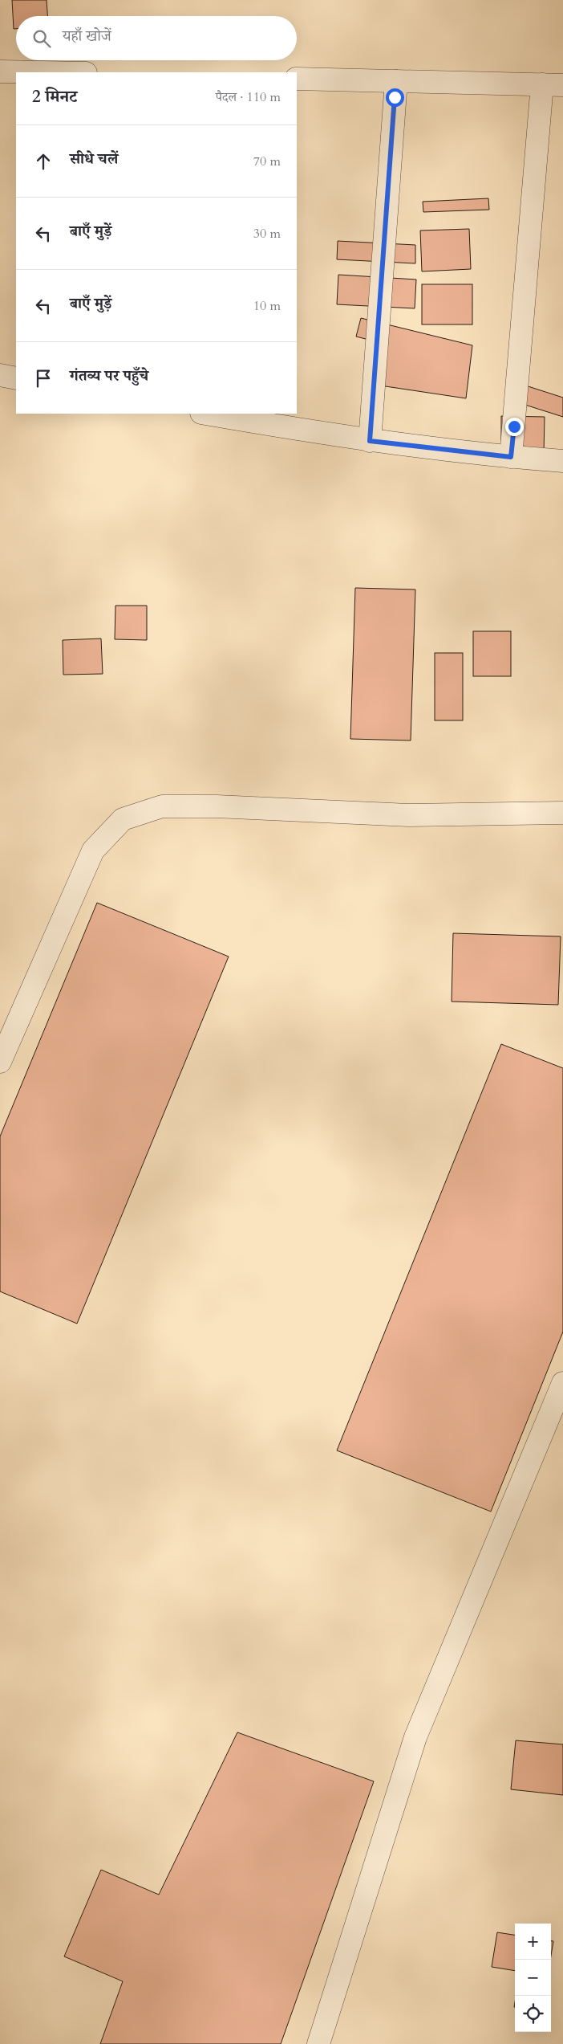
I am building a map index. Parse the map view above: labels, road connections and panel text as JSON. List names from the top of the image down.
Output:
{
  "page": {
    "search": "यहाँ खोजें",
    "heading": ["2 मिनट", "पैदल · 110 m"],
    "list": [
      ["सीधे चलें", "70 m"],
      ["बाएँ मुड़ें", "30 m"],
      ["बाएँ मुड़ें", "10 m"],
      "गंतव्य पर पहुँचे"
    ],
    "map_buttons": ["+", "−"]
  }
}
